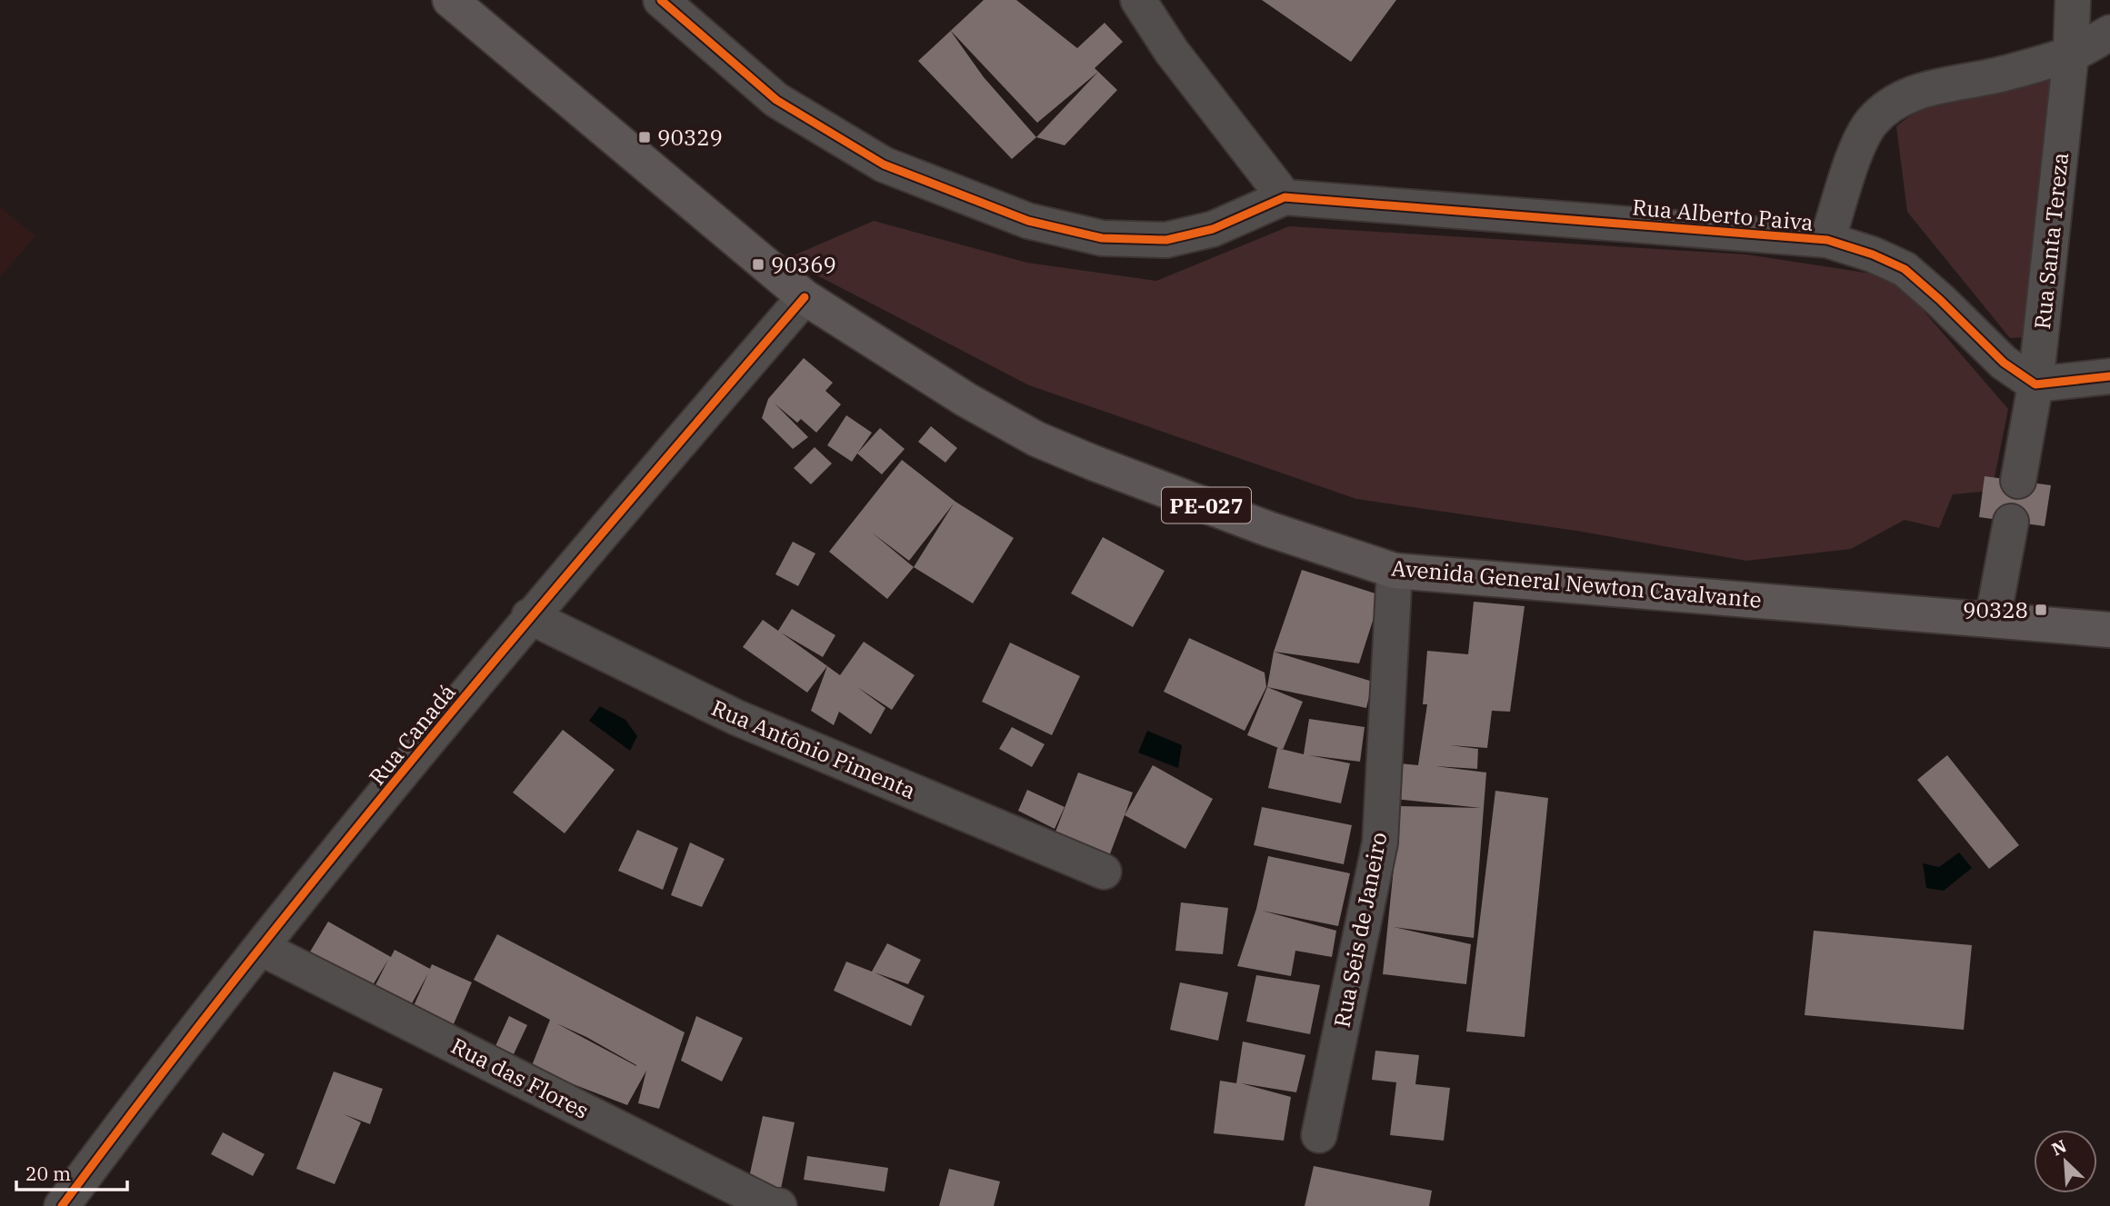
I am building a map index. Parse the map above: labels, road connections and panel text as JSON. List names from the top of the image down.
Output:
{
  "streets": {
    "main road": ["PE-027", "Avenida General Newton Cavalvante"],
    "street": [
      "Rua Alberto Paiva",
      "Rua Santa Tereza",
      "Rua Canadá",
      "Rua Antônio Pimenta",
      "Rua Seis de Janeiro",
      "Rua das Flores"
    ]
  },
  "crossings": [
    ["Rua Alberto Paiva", "Rua Santa Tereza"],
    ["Avenida General Newton Cavalvante", "Rua Canadá"],
    ["Avenida General Newton Cavalvante", "Rua Seis de Janeiro"],
    ["Rua Canadá", "Rua Antônio Pimenta"],
    ["Rua Canadá", "Rua das Flores"]
  ],
  "places": {
    "transit": ["90329", "90369", "90328"]
  },
  "scale_bar": "20 m",
  "north": "top left"
}
